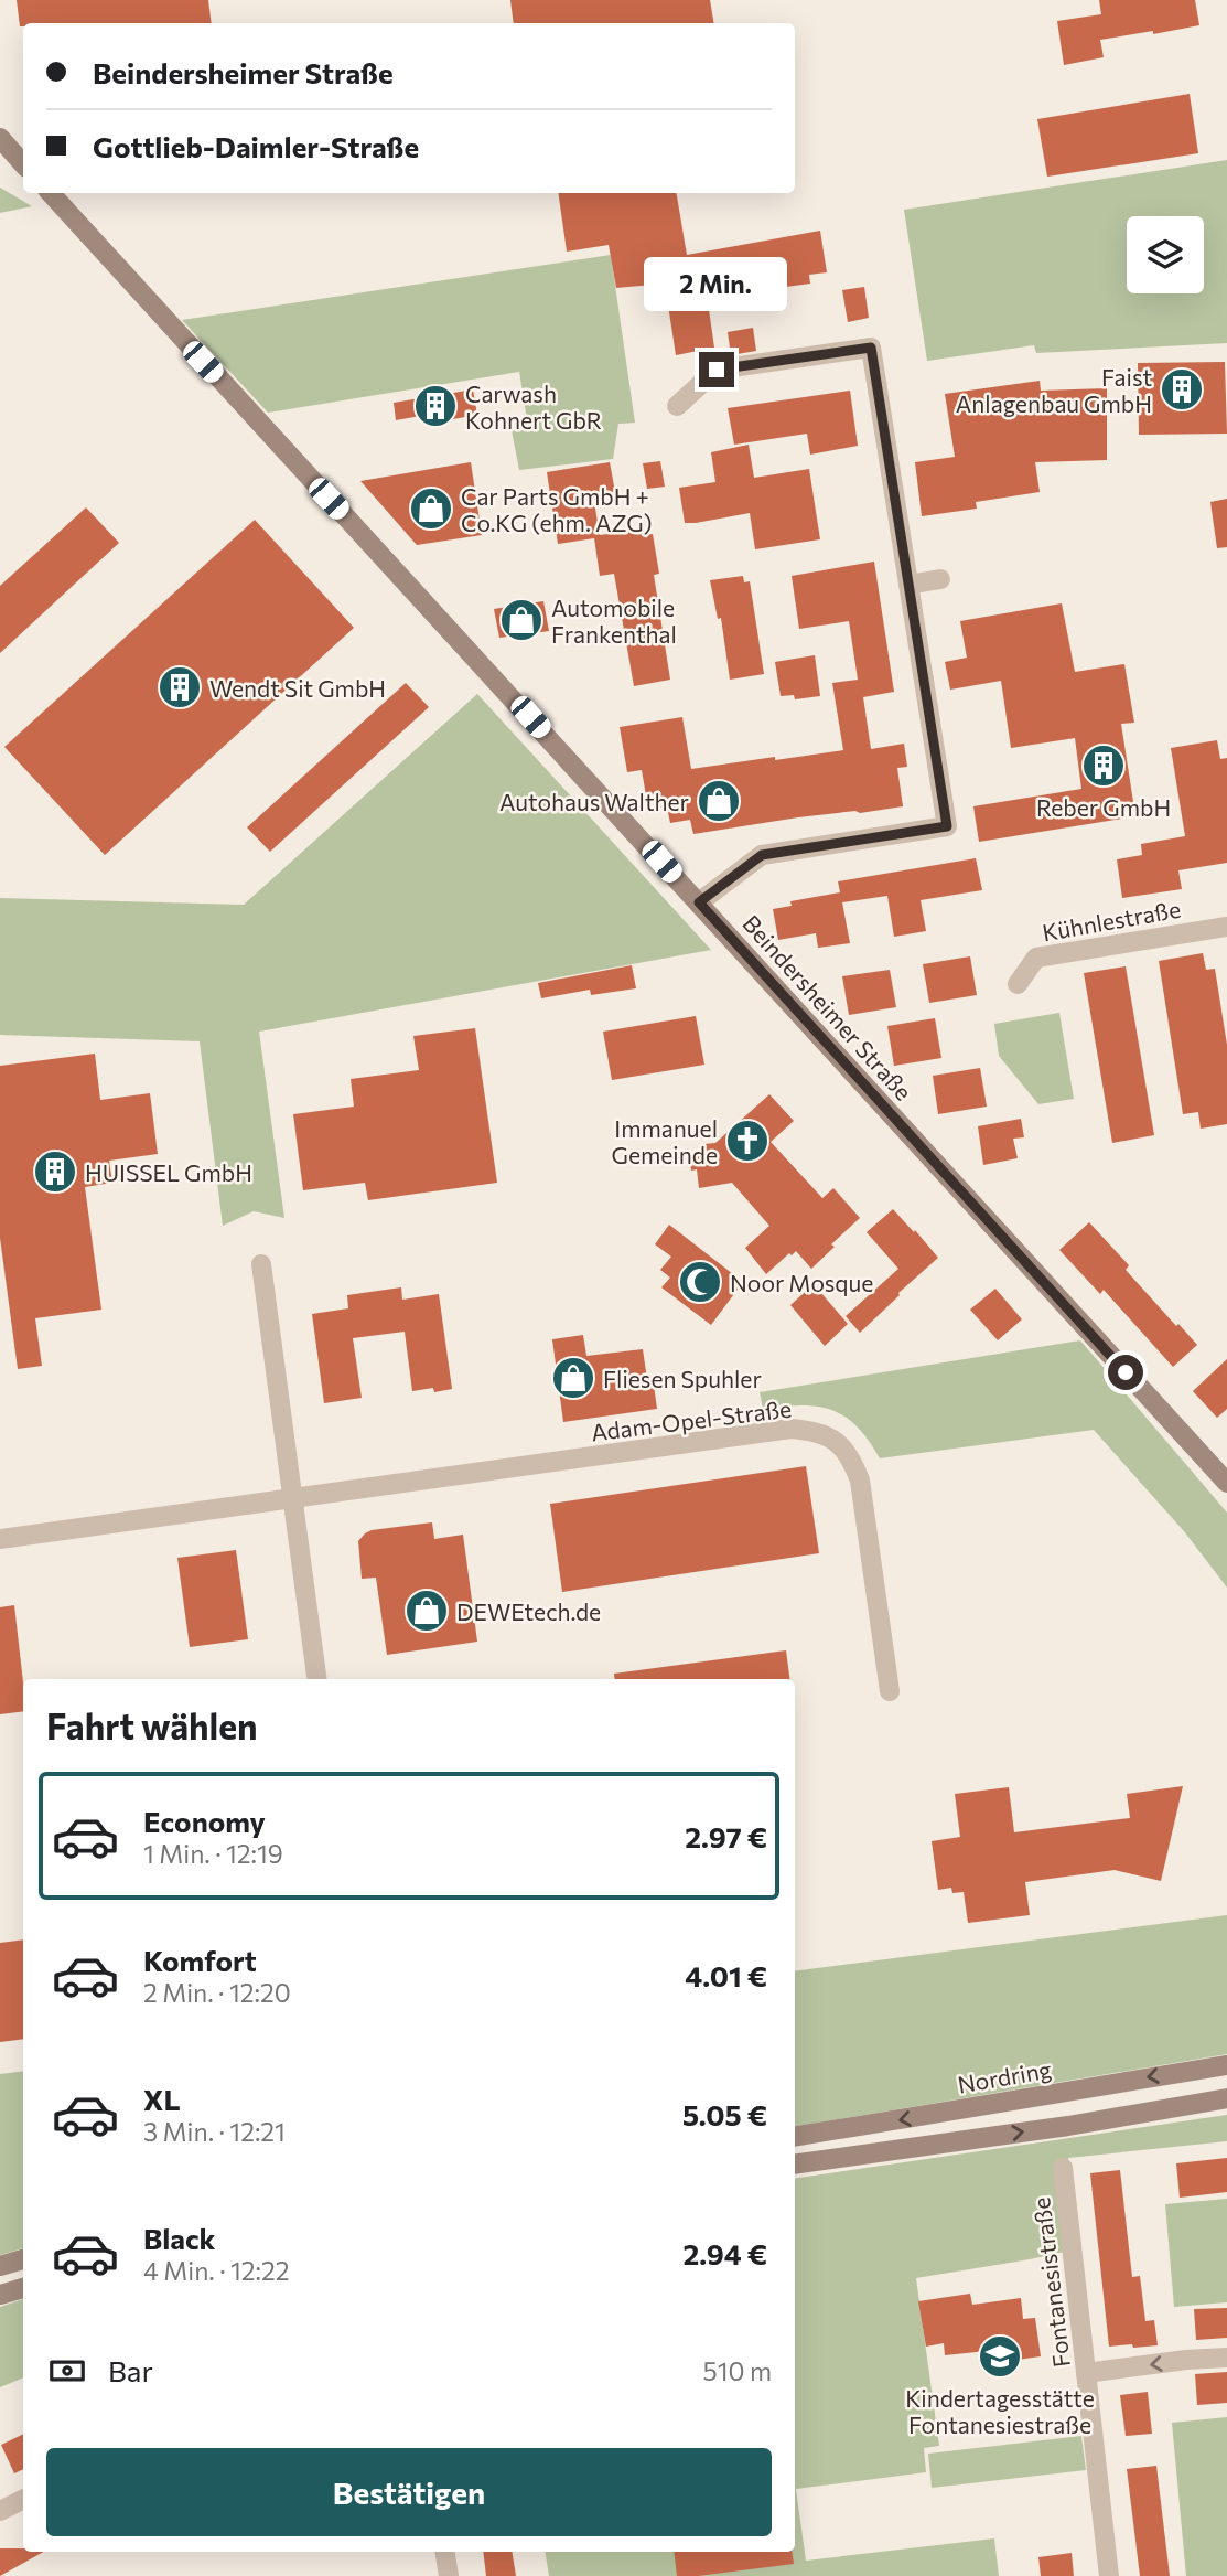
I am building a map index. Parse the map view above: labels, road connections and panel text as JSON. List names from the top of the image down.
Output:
{
  "streets": {
    "street": [
      "Kühnlestraße",
      "Beindersheimer Straße",
      "Adam-Opel-Straße",
      "Nordring",
      "Fontanesistraße"
    ]
  },
  "places": {
    "building": [
      "Faist Anlagenbau GmbH",
      "Carwash Kohnert GbR",
      "Wendt Sit GmbH",
      "Reber GmbH",
      "HUISSEL GmbH"
    ],
    "shop": [
      "Car Parts GmbH + Co.KG (ehm. AZG)",
      "Automobile Frankenthal",
      "Autohaus Walther",
      "Fliesen Spuhler",
      "DEWEtech.de"
    ],
    "church": ["Immanuel Gemeinde"],
    "mosque": ["Noor Mosque"],
    "school or university": ["Kindertagesstätte Fontanesiestraße"]
  },
  "page": {
    "banner": ["Beindersheimer Straße", "Gottlieb-Daimler-Straße"],
    "bubble": "2 Min.",
    "heading": "Fahrt wählen",
    "list": [
      {
        "name": "Economy",
        "note": "1 Min. · 12:19",
        "value": "2.97 €"
      },
      {
        "name": "Komfort",
        "note": "2 Min. · 12:20",
        "value": "4.01 €"
      },
      {
        "name": "XL",
        "note": "3 Min. · 12:21",
        "value": "5.05 €"
      },
      {
        "name": "Black",
        "note": "4 Min. · 12:22",
        "value": "2.94 €"
      }
    ],
    "pay": ["Bar", "510 m"],
    "buttons": "Bestätigen"
  }
}
